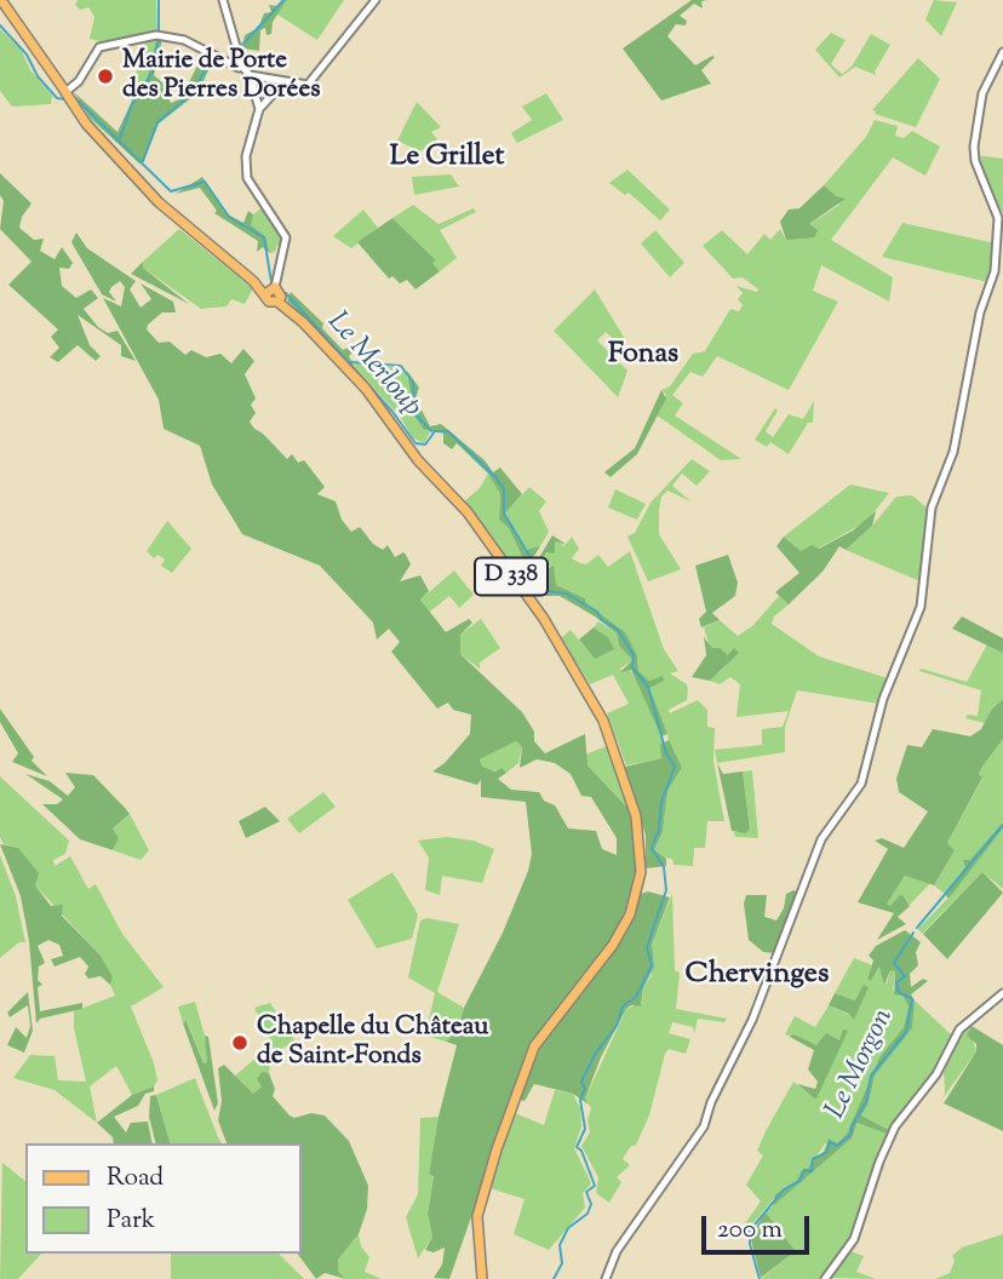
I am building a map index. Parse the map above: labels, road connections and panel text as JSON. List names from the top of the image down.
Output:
{
  "streets": {
    "main road": ["D 338"]
  },
  "districts": ["Le Grillet", "Fonas", "Chervinges"],
  "water": ["Le Merloup", "Le Morgon"],
  "places": ["Mairie de Porte des Pierres Dorées", "Chapelle du Château de Saint-Fonds"],
  "legend": ["Road", "Park"],
  "scale_bar": "200 m"
}
